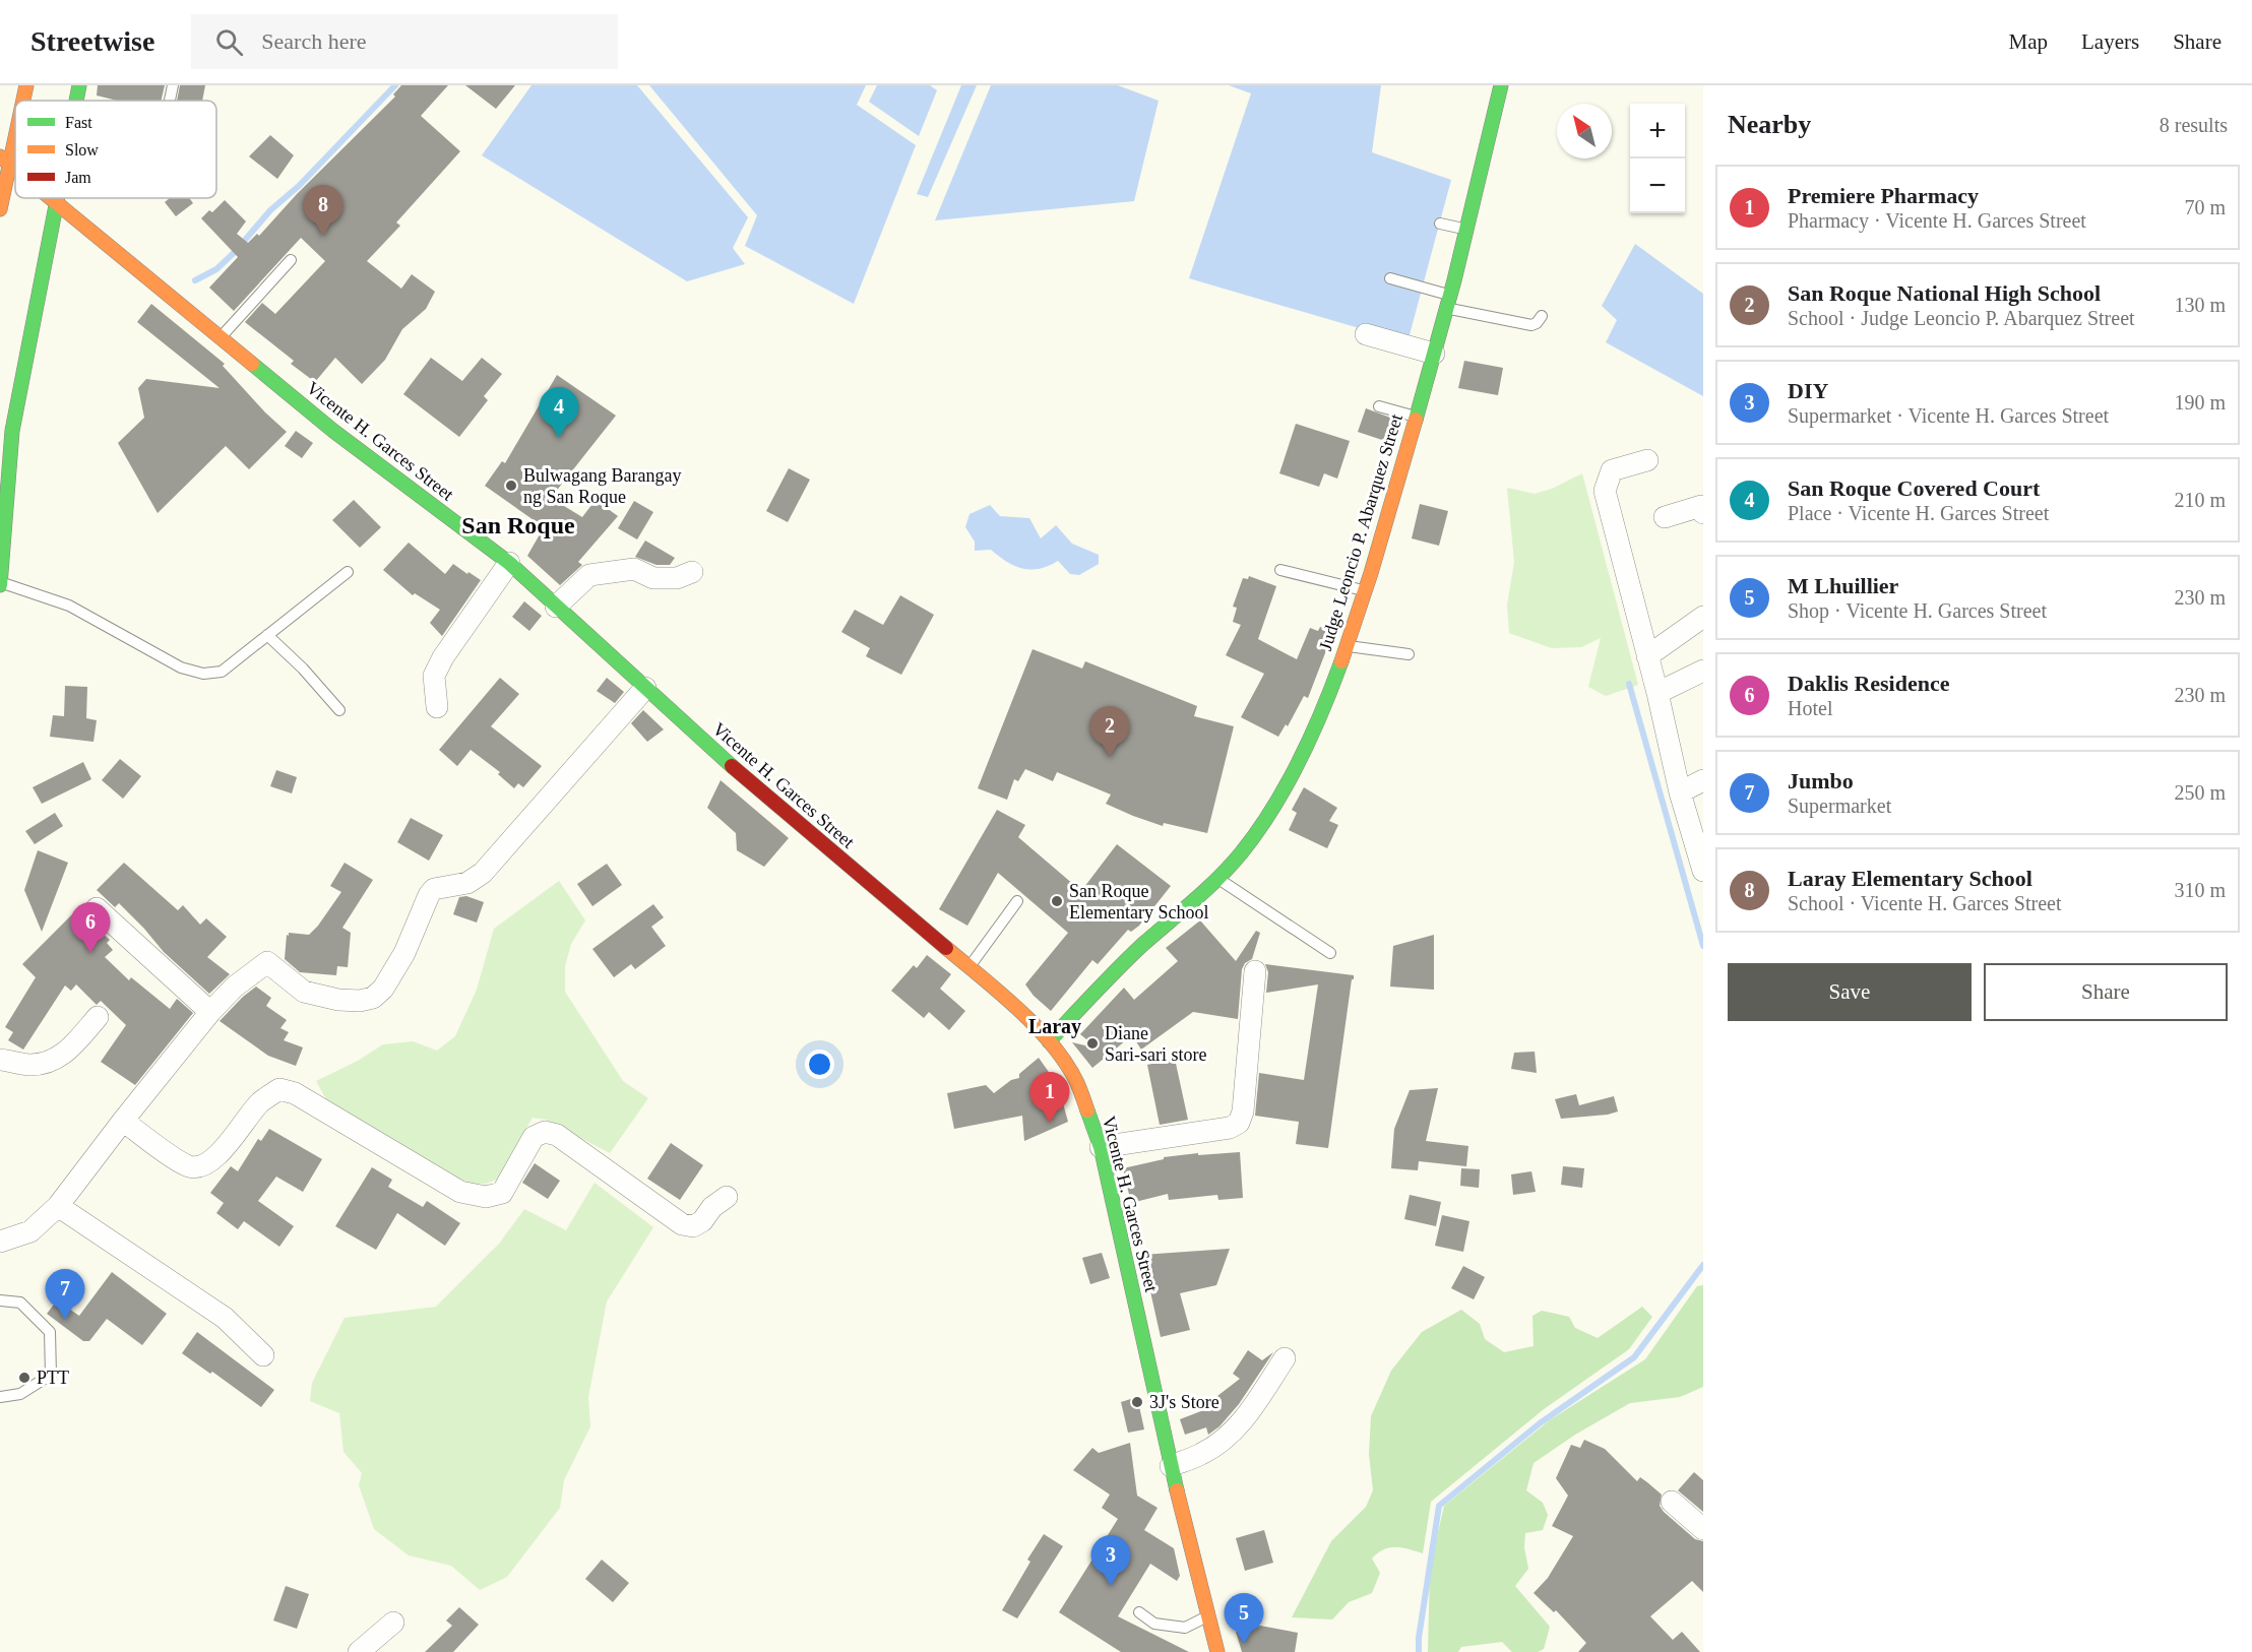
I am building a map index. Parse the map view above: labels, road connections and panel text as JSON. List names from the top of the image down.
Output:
{
  "streets": {
    "main road": ["Vicente H. Garces Street", "Judge Leoncio P. Abarquez Street"]
  },
  "crossings": [
    ["Vicente H. Garces Street", "Judge Leoncio P. Abarquez Street"]
  ],
  "districts": ["San Roque", "Laray"],
  "places": [
    "Bulwagang Barangay ng San Roque",
    "San Roque Elementary School",
    "Diane Sari-sari store",
    "PTT",
    "3J's Store"
  ],
  "legend": ["Fast", "Slow", "Jam"],
  "north": "top left",
  "page": {
    "header": "Streetwise",
    "search": "Search here",
    "nav": ["Map", "Layers", "Share"],
    "heading": ["Nearby", "8 results"],
    "map_buttons": ["+", "−"],
    "list": [
      {
        "mark": "1",
        "name": "Premiere Pharmacy",
        "note": "Pharmacy · Vicente H. Garces Street",
        "value": "70 m"
      },
      {
        "mark": "2",
        "name": "San Roque National High School",
        "note": "School · Judge Leoncio P. Abarquez Street",
        "value": "130 m"
      },
      {
        "mark": "3",
        "name": "DIY",
        "note": "Supermarket · Vicente H. Garces Street",
        "value": "190 m"
      },
      {
        "mark": "4",
        "name": "San Roque Covered Court",
        "note": "Place · Vicente H. Garces Street",
        "value": "210 m"
      },
      {
        "mark": "5",
        "name": "M Lhuillier",
        "note": "Shop · Vicente H. Garces Street",
        "value": "230 m"
      },
      {
        "mark": "6",
        "name": "Daklis Residence",
        "note": "Hotel",
        "value": "230 m"
      },
      {
        "mark": "7",
        "name": "Jumbo",
        "note": "Supermarket",
        "value": "250 m"
      },
      {
        "mark": "8",
        "name": "Laray Elementary School",
        "note": "School · Vicente H. Garces Street",
        "value": "310 m"
      }
    ],
    "pins": [
      "8",
      "4",
      "2",
      "6",
      "1",
      "7",
      "3",
      "5"
    ],
    "buttons": ["Save", "Share"]
  }
}
